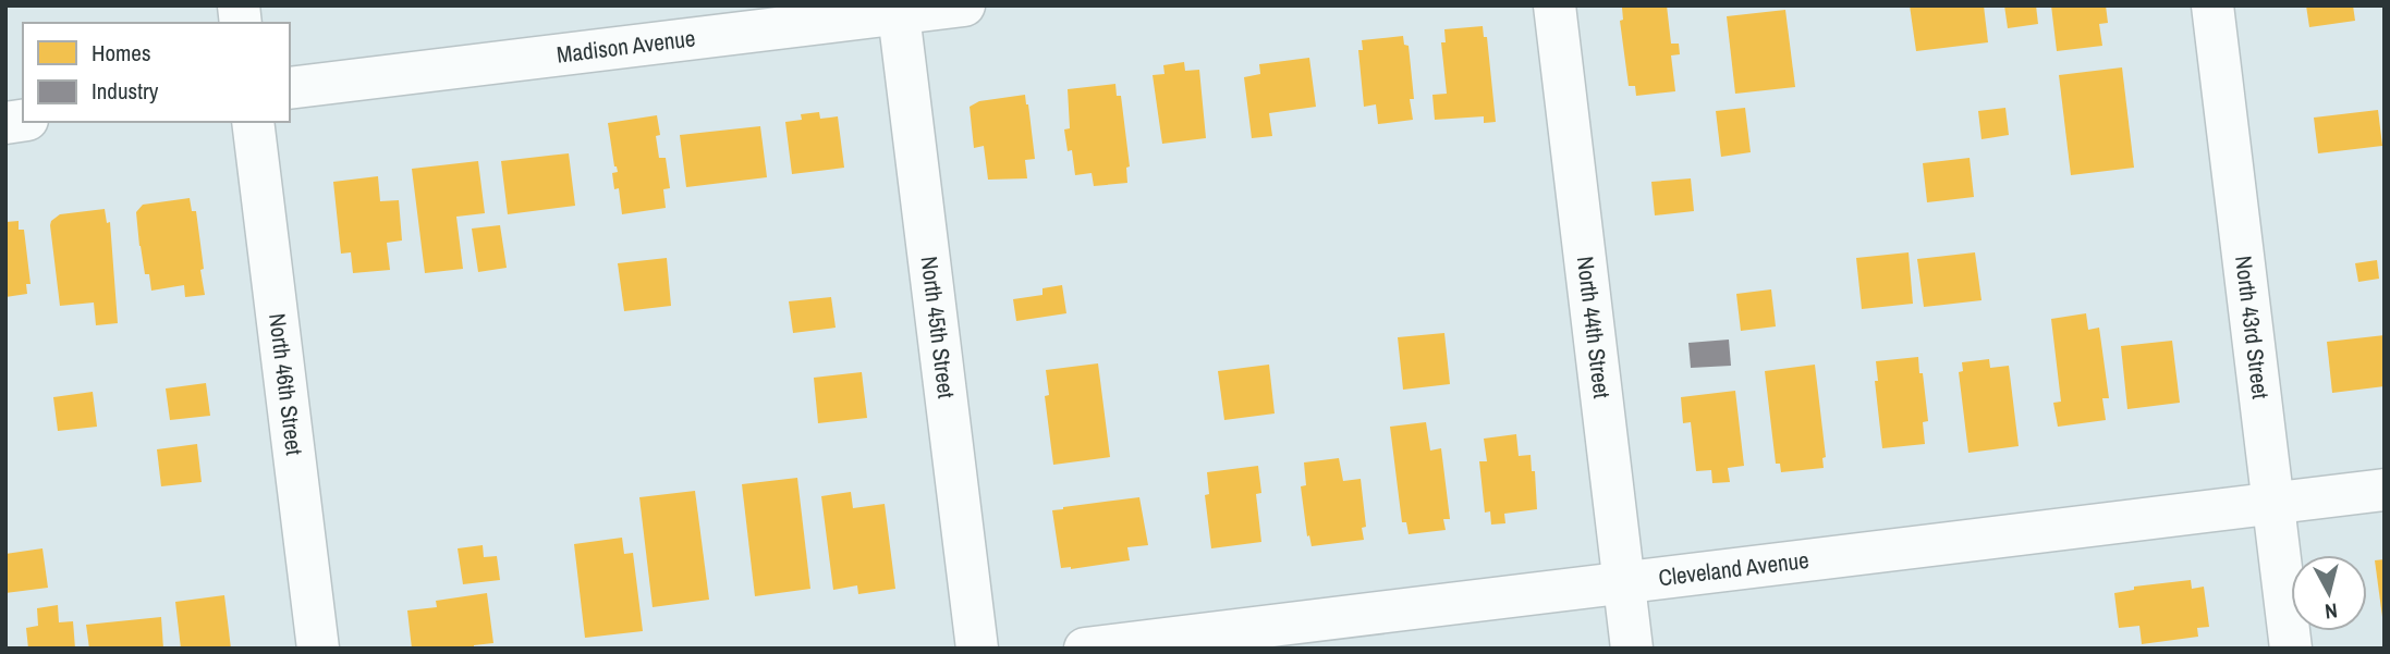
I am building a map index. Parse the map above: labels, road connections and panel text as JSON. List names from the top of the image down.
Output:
{
  "streets": {
    "street": [
      "Madison Avenue",
      "North 45th Street",
      "North 44th Street",
      "North 43rd Street",
      "North 46th Street",
      "Cleveland Avenue"
    ]
  },
  "crossings": [
    ["Madison Avenue", "North 45th Street"],
    ["North 44th Street", "Cleveland Avenue"],
    ["North 43rd Street", "Cleveland Avenue"]
  ],
  "legend": ["Homes", "Industry"],
  "north": "bottom"
}
